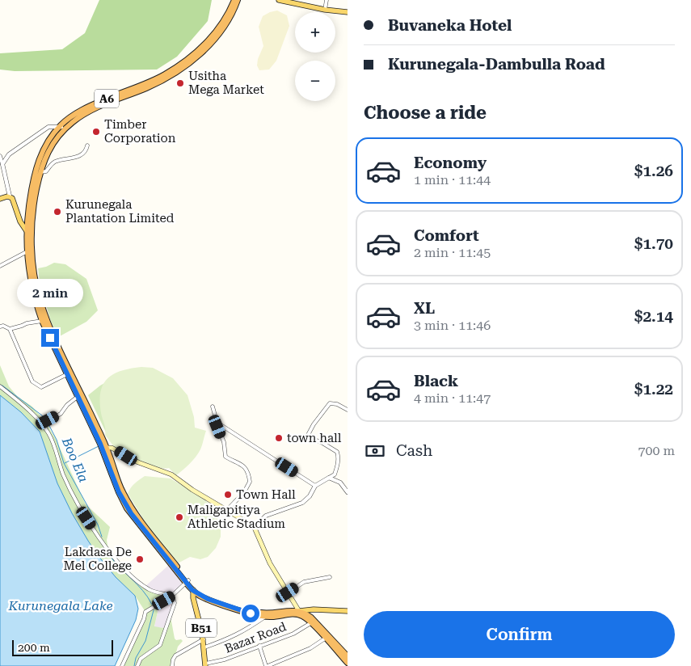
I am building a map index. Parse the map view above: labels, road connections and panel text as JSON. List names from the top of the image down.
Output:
{
  "streets": {
    "highway": ["A6"],
    "main road": ["B51"],
    "street": ["Bazar Road"]
  },
  "crossings": [
    ["A6", "B51"],
    ["A6", "Bazar Road"],
    ["B51", "Bazar Road"]
  ],
  "water": ["Boo Ela", "Kurunegala Lake"],
  "places": [
    "Usitha Mega Market",
    "Timber Corporation",
    "Kurunegala Plantation Limited",
    "town hall",
    "Town Hall",
    "Maligapitiya Athletic Stadium",
    "Lakdasa De Mel College"
  ],
  "scale_bar": "200 m",
  "page": {
    "banner": ["Buvaneka Hotel", "Kurunegala-Dambulla Road"],
    "map_buttons": ["+", "−"],
    "heading": "Choose a ride",
    "list": [
      {
        "name": "Economy",
        "note": "1 min · 11:44",
        "value": "$1.26"
      },
      {
        "name": "Comfort",
        "note": "2 min · 11:45",
        "value": "$1.70"
      },
      {
        "name": "XL",
        "note": "3 min · 11:46",
        "value": "$2.14"
      },
      {
        "name": "Black",
        "note": "4 min · 11:47",
        "value": "$1.22"
      }
    ],
    "bubble": "2 min",
    "pay": ["Cash", "700 m"],
    "buttons": "Confirm",
    "scale": "200 m"
  }
}
